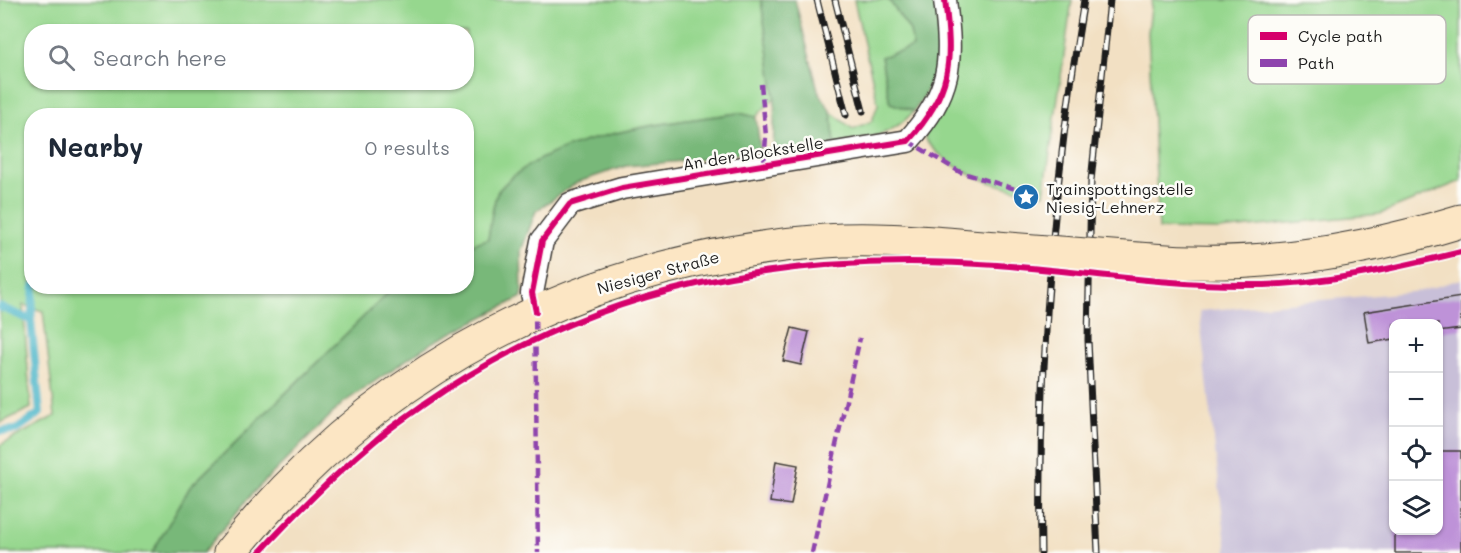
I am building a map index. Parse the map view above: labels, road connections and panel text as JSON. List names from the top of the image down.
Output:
{
  "streets": {
    "main road": ["Niesiger Straße"],
    "street": ["An der Blockstelle"]
  },
  "crossings": [
    ["An der Blockstelle", "Niesiger Straße"]
  ],
  "places": {
    "place": ["Trainspottingstelle Niesig-Lehnerz"]
  },
  "legend": ["Cycle path", "Path"],
  "page": {
    "search": "Search here",
    "heading": ["Nearby", "0 results"],
    "map_buttons": ["+", "−"]
  }
}
